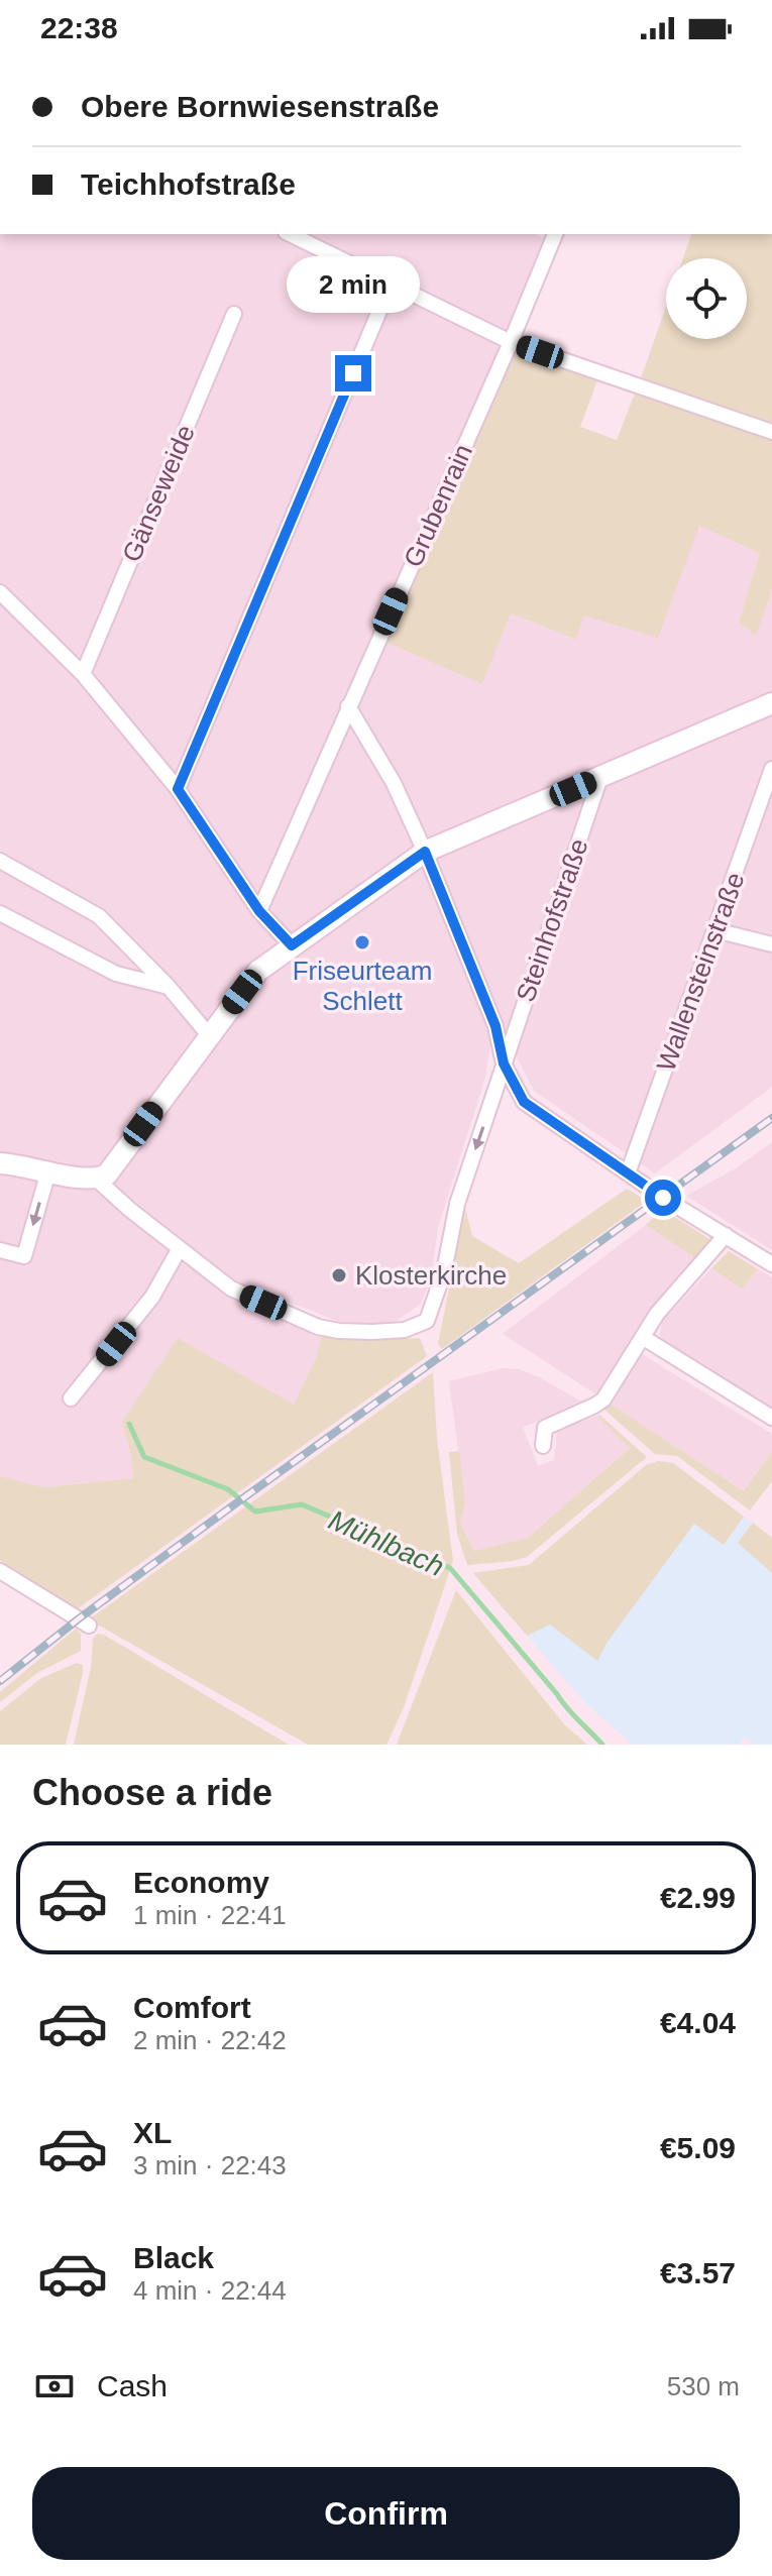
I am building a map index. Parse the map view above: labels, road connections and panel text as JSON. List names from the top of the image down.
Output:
{
  "streets": {
    "street": [
      "Gänseweide",
      "Grubenrain",
      "Steinhofstraße",
      "Wallensteinstraße"
    ]
  },
  "water": ["Mühlbach"],
  "places": ["Friseurteam Schlett", "Klosterkirche"],
  "page": {
    "status": "22:38",
    "banner": ["Obere Bornwiesenstraße", "Teichhofstraße"],
    "bubble": "2 min",
    "heading": "Choose a ride",
    "list": [
      {
        "name": "Economy",
        "note": "1 min · 22:41",
        "value": "€2.99"
      },
      {
        "name": "Comfort",
        "note": "2 min · 22:42",
        "value": "€4.04"
      },
      {
        "name": "XL",
        "note": "3 min · 22:43",
        "value": "€5.09"
      },
      {
        "name": "Black",
        "note": "4 min · 22:44",
        "value": "€3.57"
      }
    ],
    "pay": ["Cash", "530 m"],
    "buttons": "Confirm"
  }
}
